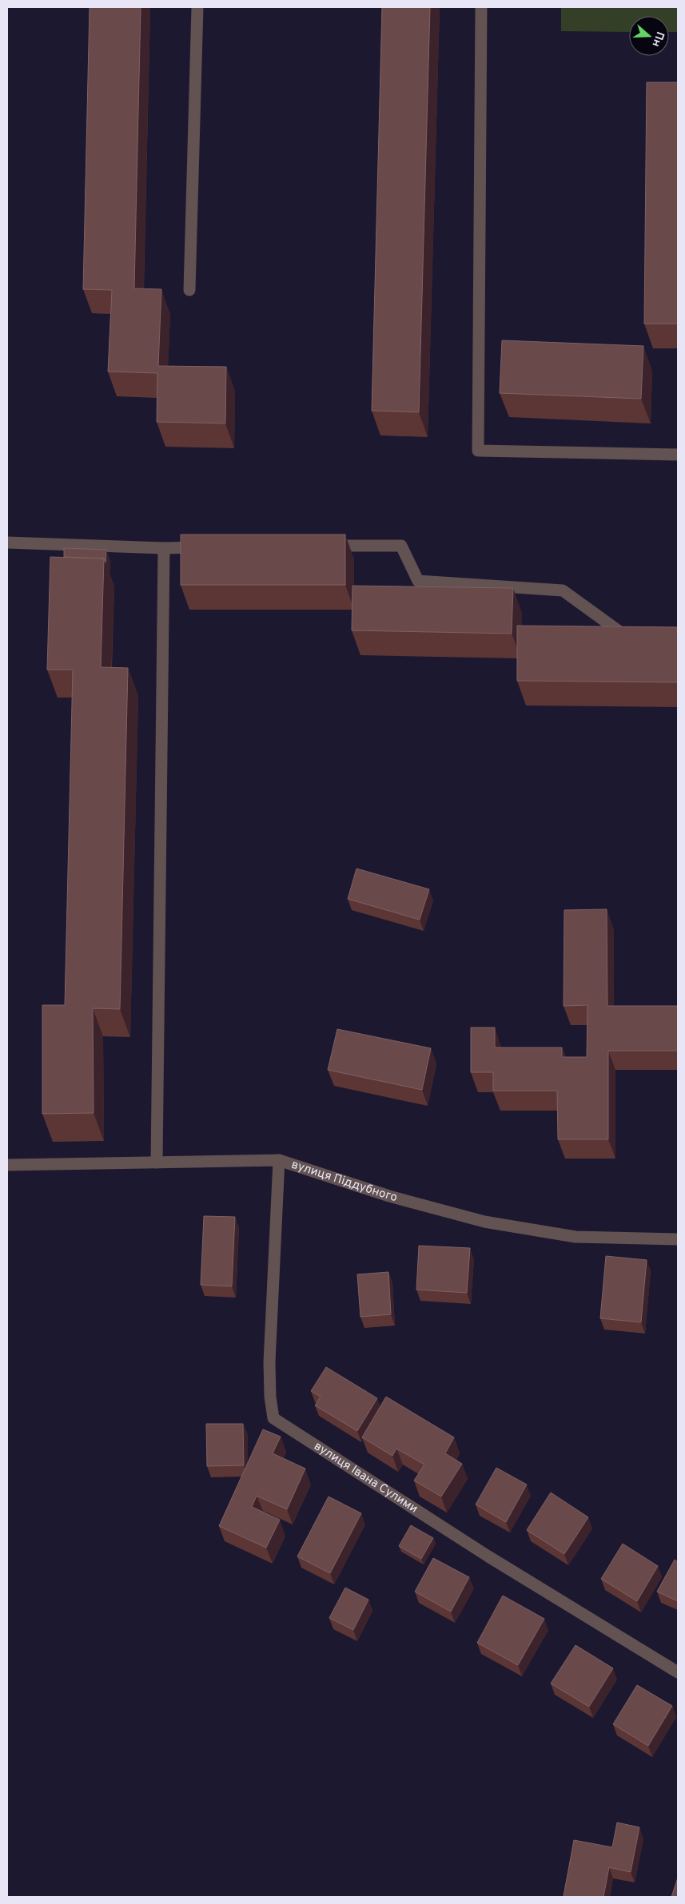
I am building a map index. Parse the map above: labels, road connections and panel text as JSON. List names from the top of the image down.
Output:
{
  "streets": {
    "street": ["вулиця Піддубного", "вулиця Івана Сулими"]
  },
  "crossings": [
    ["вулиця Піддубного", "вулиця Івана Сулими"]
  ],
  "north": "right"
}
